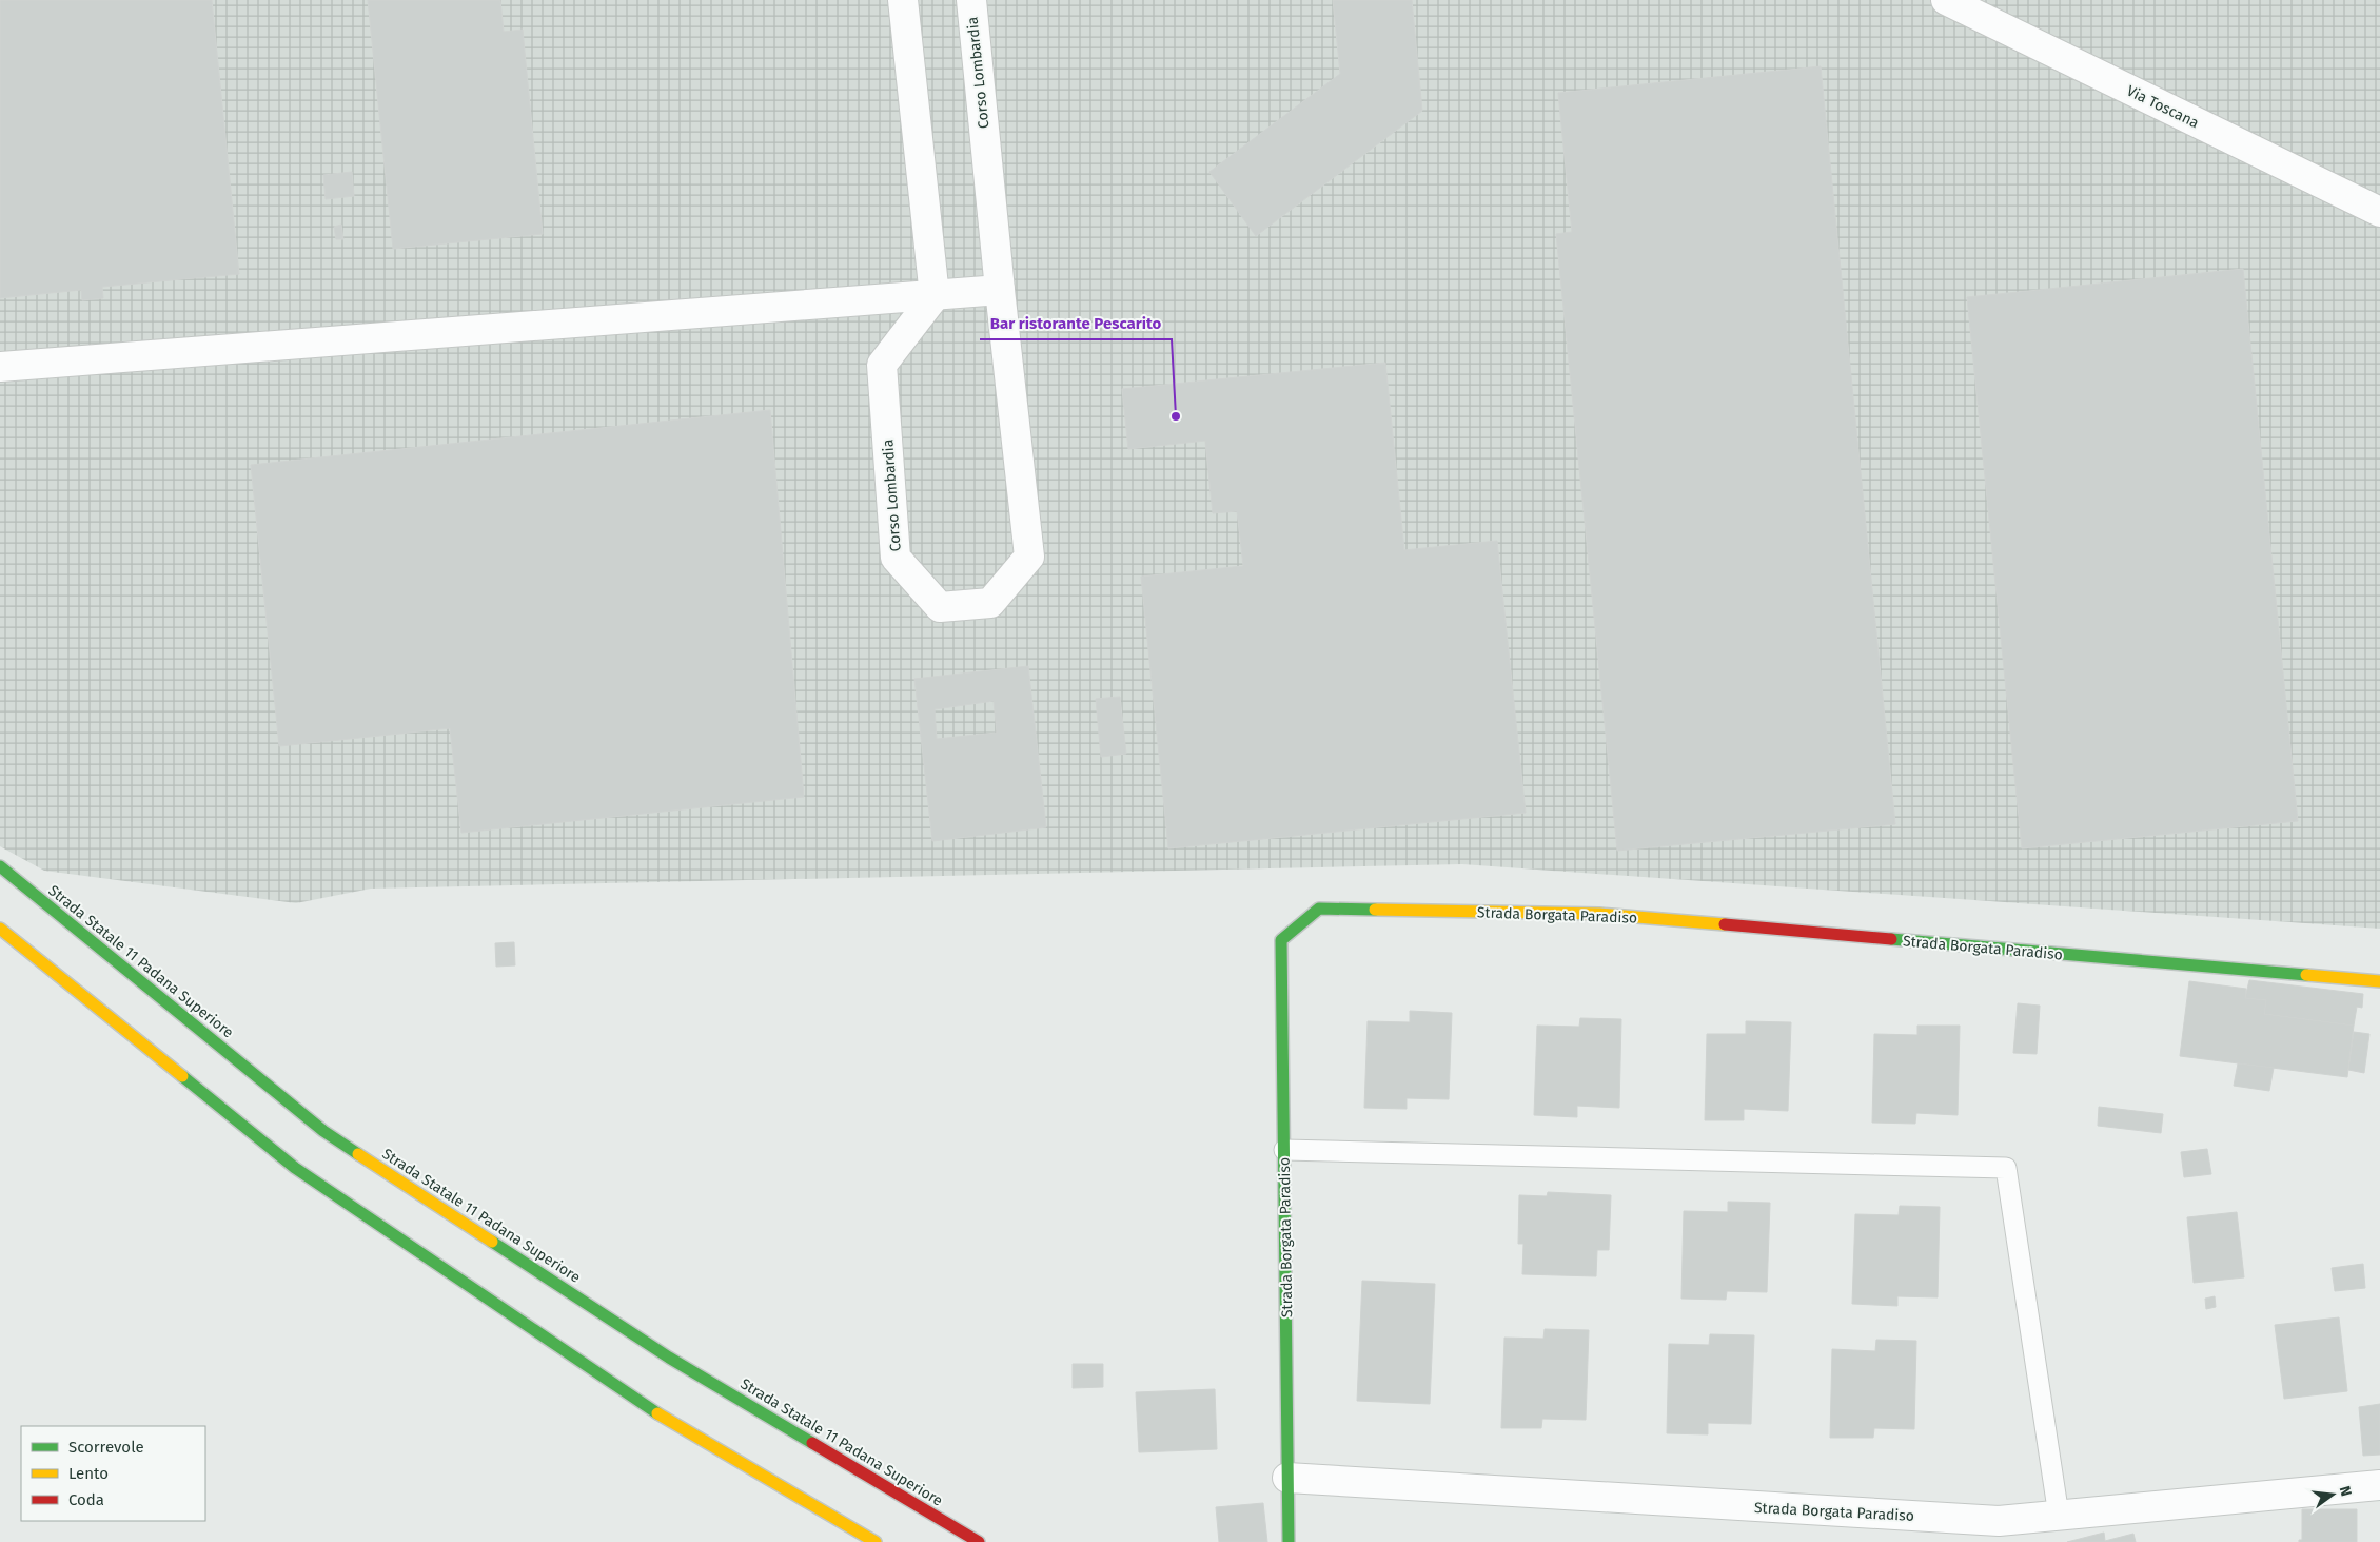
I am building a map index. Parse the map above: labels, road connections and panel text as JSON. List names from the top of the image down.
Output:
{
  "streets": {
    "main road": ["Strada Borgata Paradiso", "Strada Statale 11 Padana Superiore"],
    "street": ["Corso Lombardia", "Via Toscana"]
  },
  "places": ["Bar ristorante Pescarito"],
  "legend": ["Scorrevole", "Lento", "Coda"],
  "north": "right"
}
